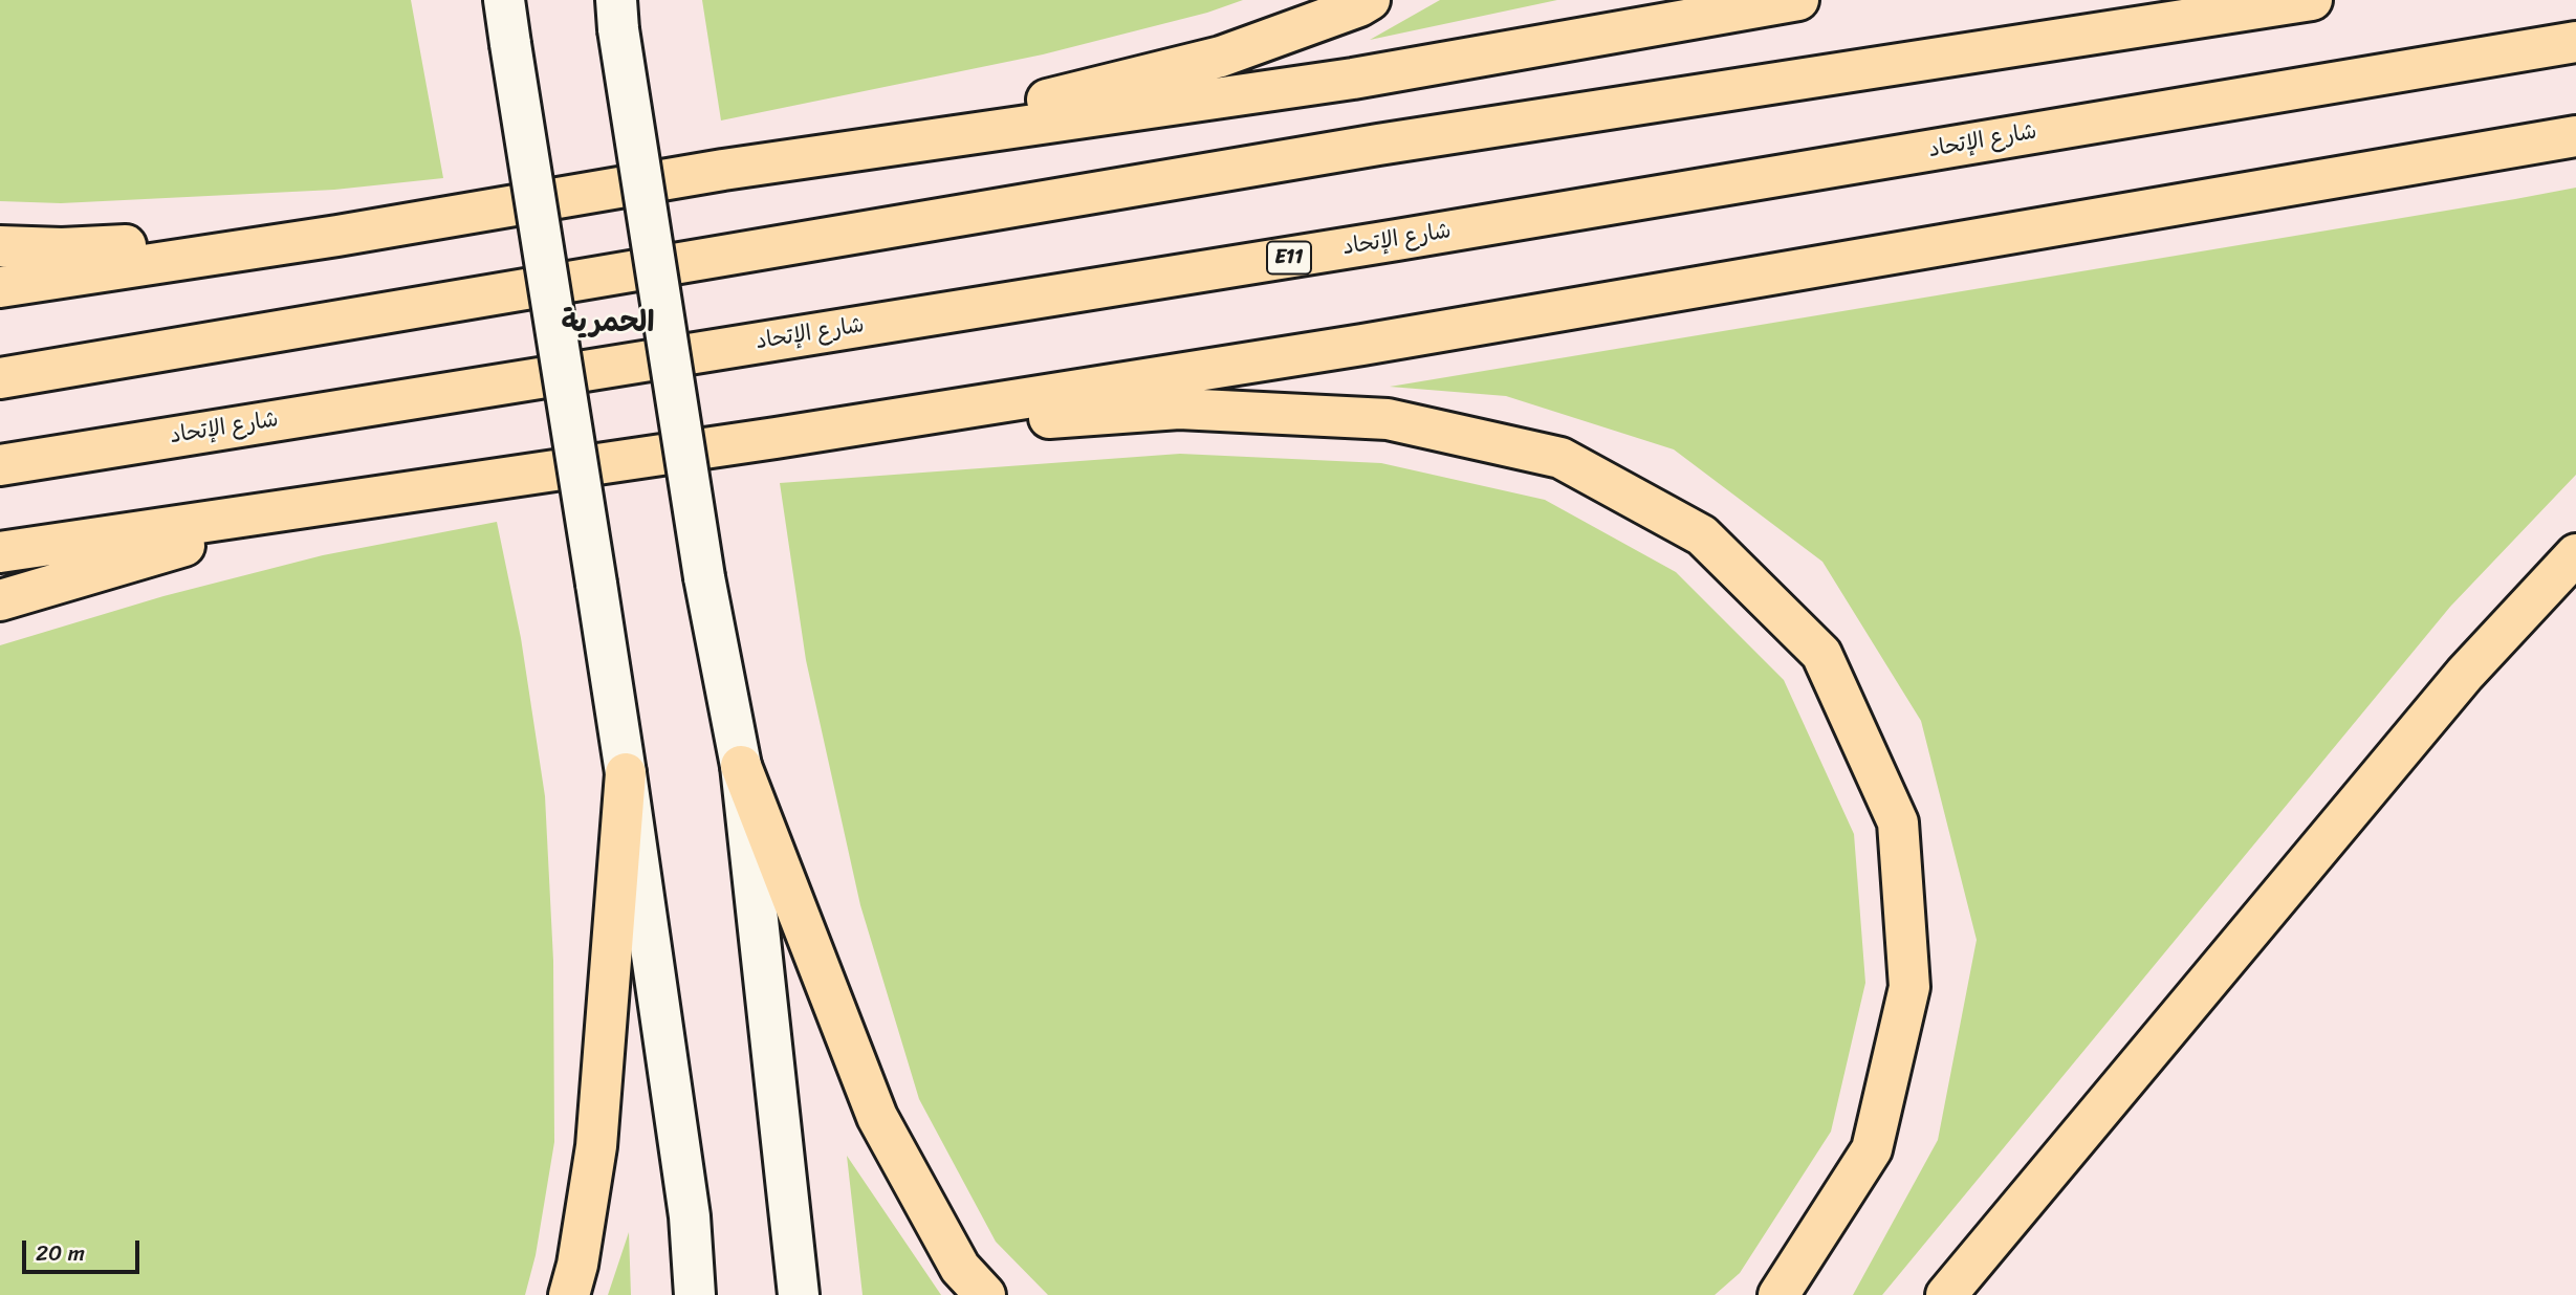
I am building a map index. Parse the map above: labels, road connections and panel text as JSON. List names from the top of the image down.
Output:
{
  "streets": {
    "main road": ["شارع الإتحاد", "E11"]
  },
  "districts": ["الحمرية"],
  "scale_bar": "20 m"
}
